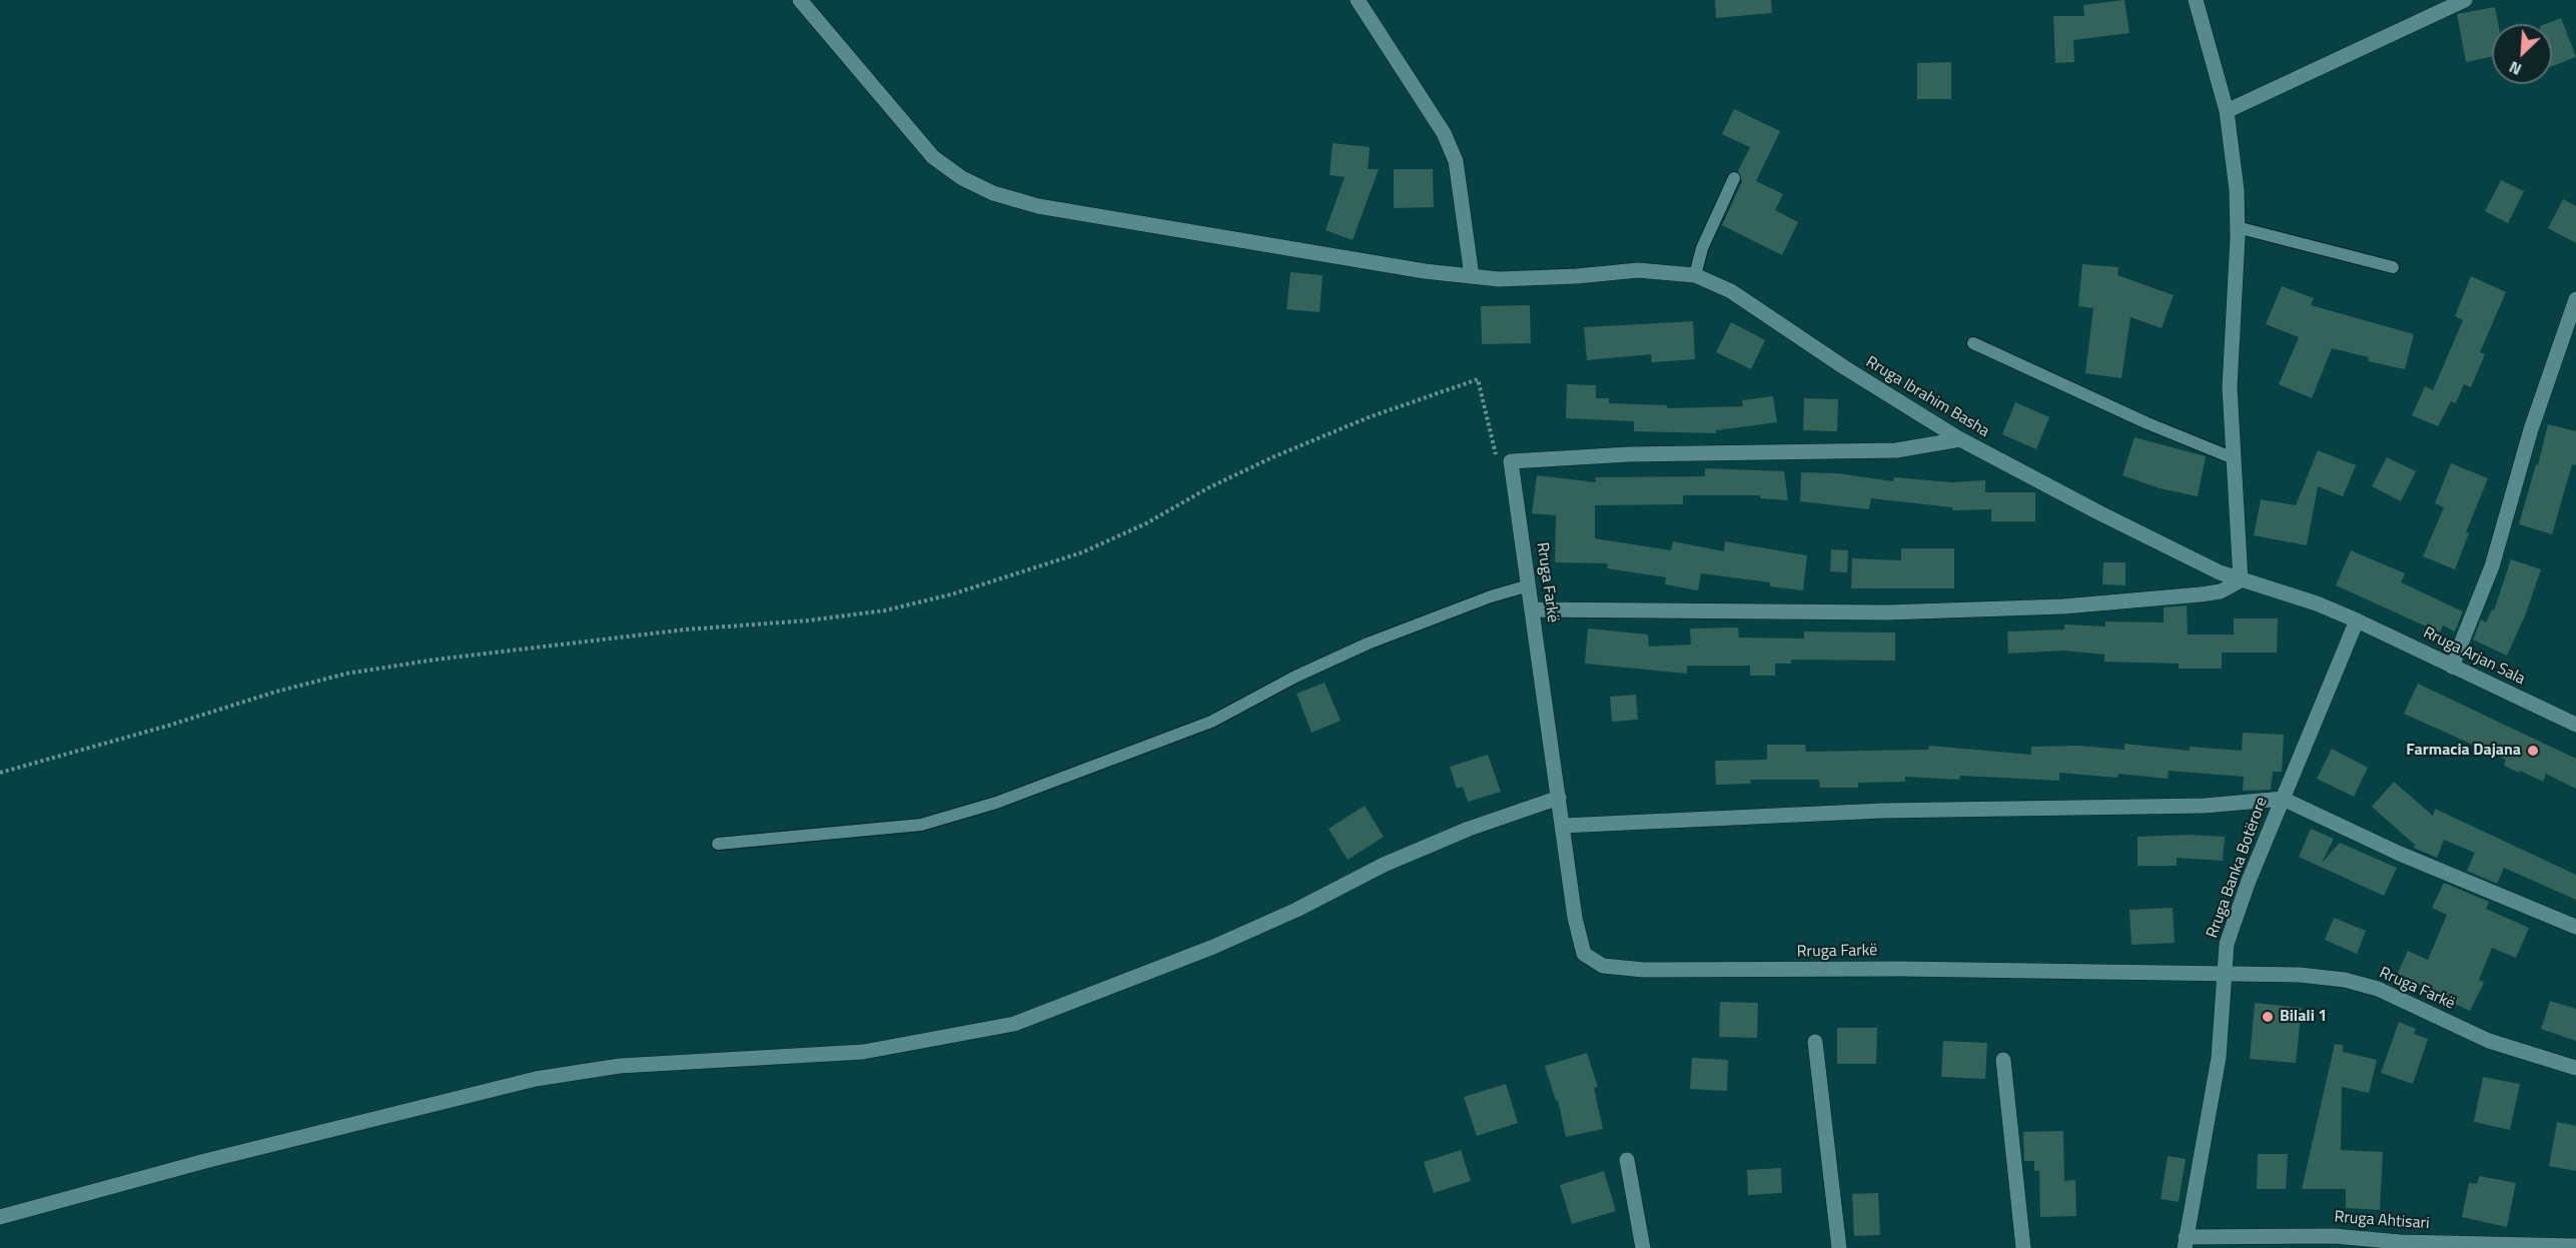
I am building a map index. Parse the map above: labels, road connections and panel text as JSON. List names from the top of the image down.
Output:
{
  "streets": {
    "street": [
      "Rruga Ibrahim Basha",
      "Rruga Farkë",
      "Rruga Arjan Sala",
      "Rruga Banka Botërore",
      "Rruga Ahtisari"
    ]
  },
  "crossings": [
    ["Rruga Ibrahim Basha", "Rruga Arjan Sala"],
    ["Rruga Ibrahim Basha", "Rruga Banka Botërore"],
    ["Rruga Farkë", "Rruga Banka Botërore"],
    ["Rruga Arjan Sala", "Rruga Banka Botërore"],
    ["Rruga Banka Botërore", "Rruga Ahtisari"]
  ],
  "places": ["Farmacia Dajana", "Bilali 1"],
  "north": "bottom left"
}
